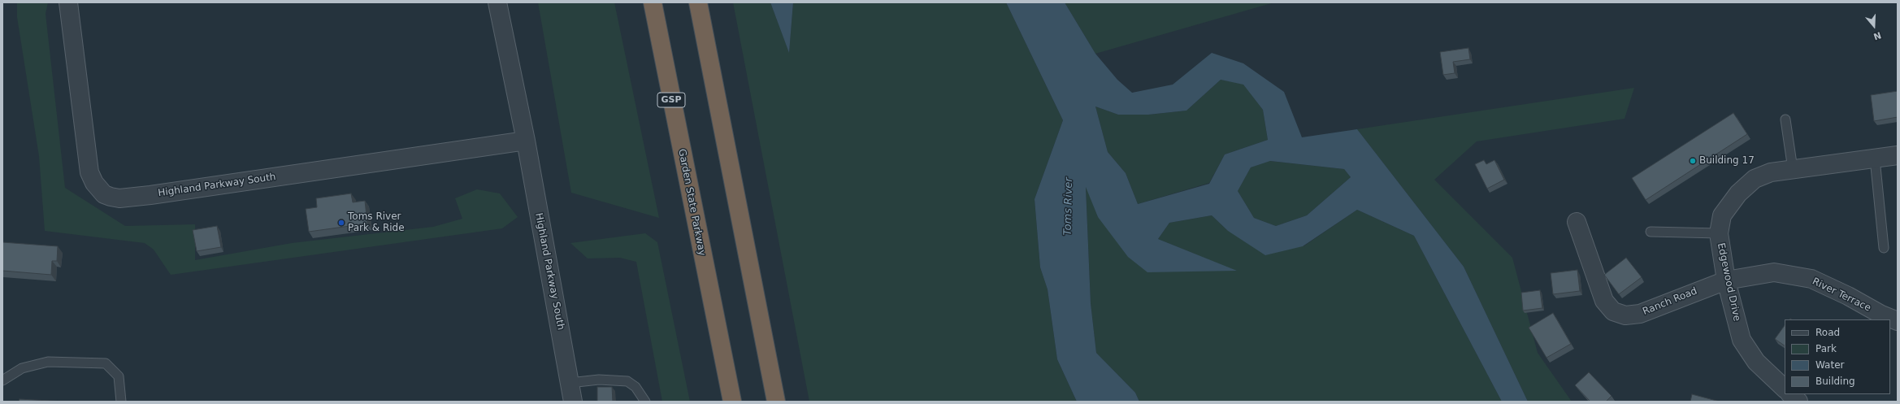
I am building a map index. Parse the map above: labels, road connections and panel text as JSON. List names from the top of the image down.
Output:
{
  "streets": {
    "highway": ["GSP", "Garden State Parkway"],
    "street": [
      "Highland Parkway South",
      "Edgewood Drive",
      "River Terrace",
      "Ranch Road"
    ]
  },
  "crossings": [
    ["Edgewood Drive", "River Terrace"],
    ["Edgewood Drive", "Ranch Road"],
    ["River Terrace", "Ranch Road"]
  ],
  "water": ["Toms River"],
  "places": ["Building 17", "Toms River Park & Ride"],
  "legend": [
    "Road",
    "Park",
    "Water",
    "Building"
  ],
  "north": "bottom"
}
